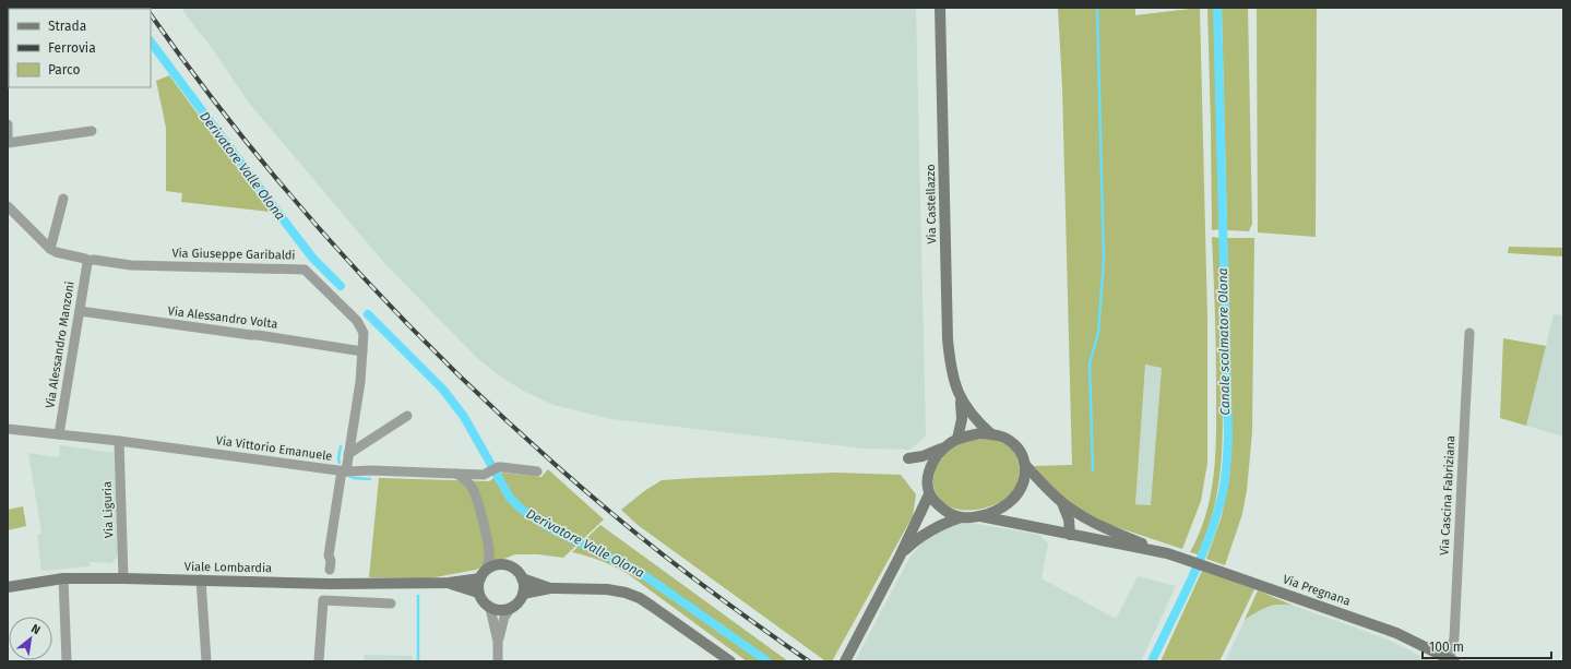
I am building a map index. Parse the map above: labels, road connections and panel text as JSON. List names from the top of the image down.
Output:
{
  "streets": {
    "street": [
      "Via Castellazzo",
      "Via Giuseppe Garibaldi",
      "Via Alessandro Volta",
      "Via Alessandro Manzoni",
      "Via Vittorio Emanuele",
      "Via Cascina Fabriziana",
      "Via Liguria",
      "Viale Lombardia",
      "Via Pregnana"
    ]
  },
  "crossings": [
    ["Via Castellazzo", "Via Pregnana"],
    ["Via Giuseppe Garibaldi", "Via Alessandro Volta"],
    ["Via Giuseppe Garibaldi", "Via Alessandro Manzoni"],
    ["Via Giuseppe Garibaldi", "Via Vittorio Emanuele"],
    ["Via Alessandro Volta", "Via Alessandro Manzoni"],
    ["Via Alessandro Manzoni", "Via Vittorio Emanuele"],
    ["Via Vittorio Emanuele", "Via Liguria"],
    ["Via Cascina Fabriziana", "Via Pregnana"],
    ["Via Liguria", "Viale Lombardia"]
  ],
  "water": ["Derivatore Valle Olona", "Canale scolmatore Olona"],
  "legend": ["Strada", "Ferrovia", "Parco"],
  "scale_bar": "100 m",
  "north": "top right"
}
